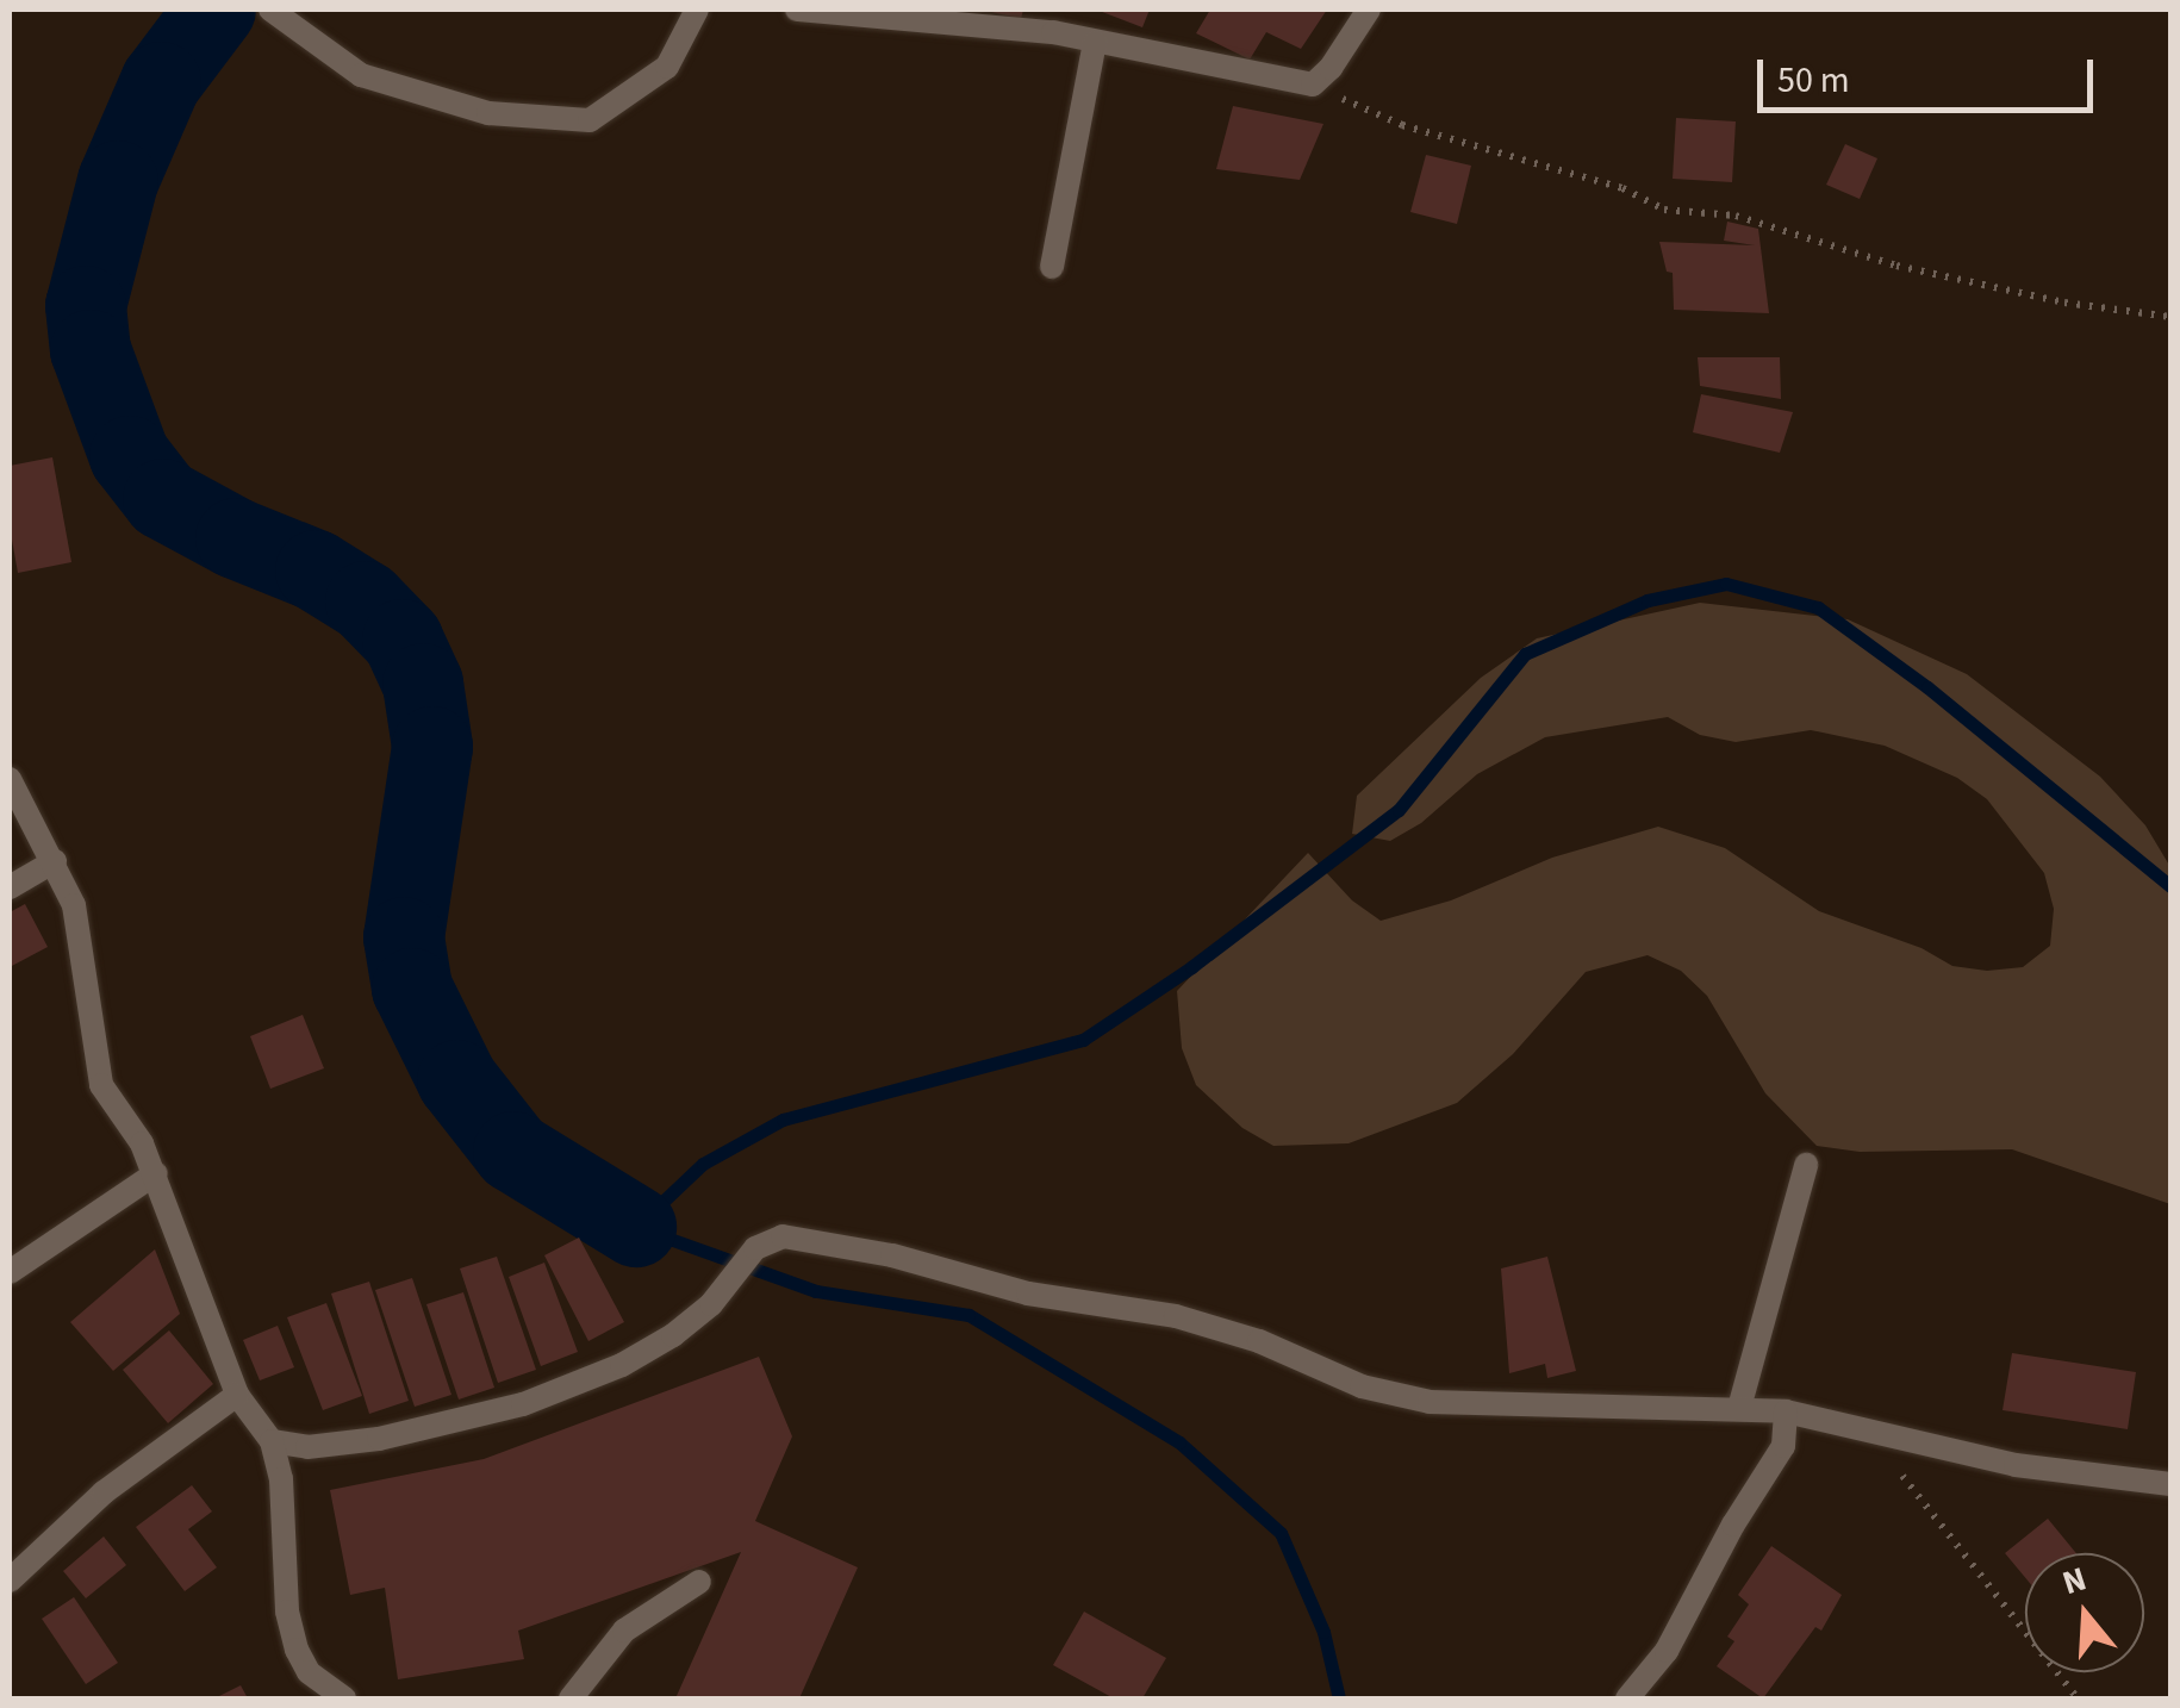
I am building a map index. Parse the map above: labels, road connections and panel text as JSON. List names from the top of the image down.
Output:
{
  "scale_bar": "50 m",
  "north": "top"
}
